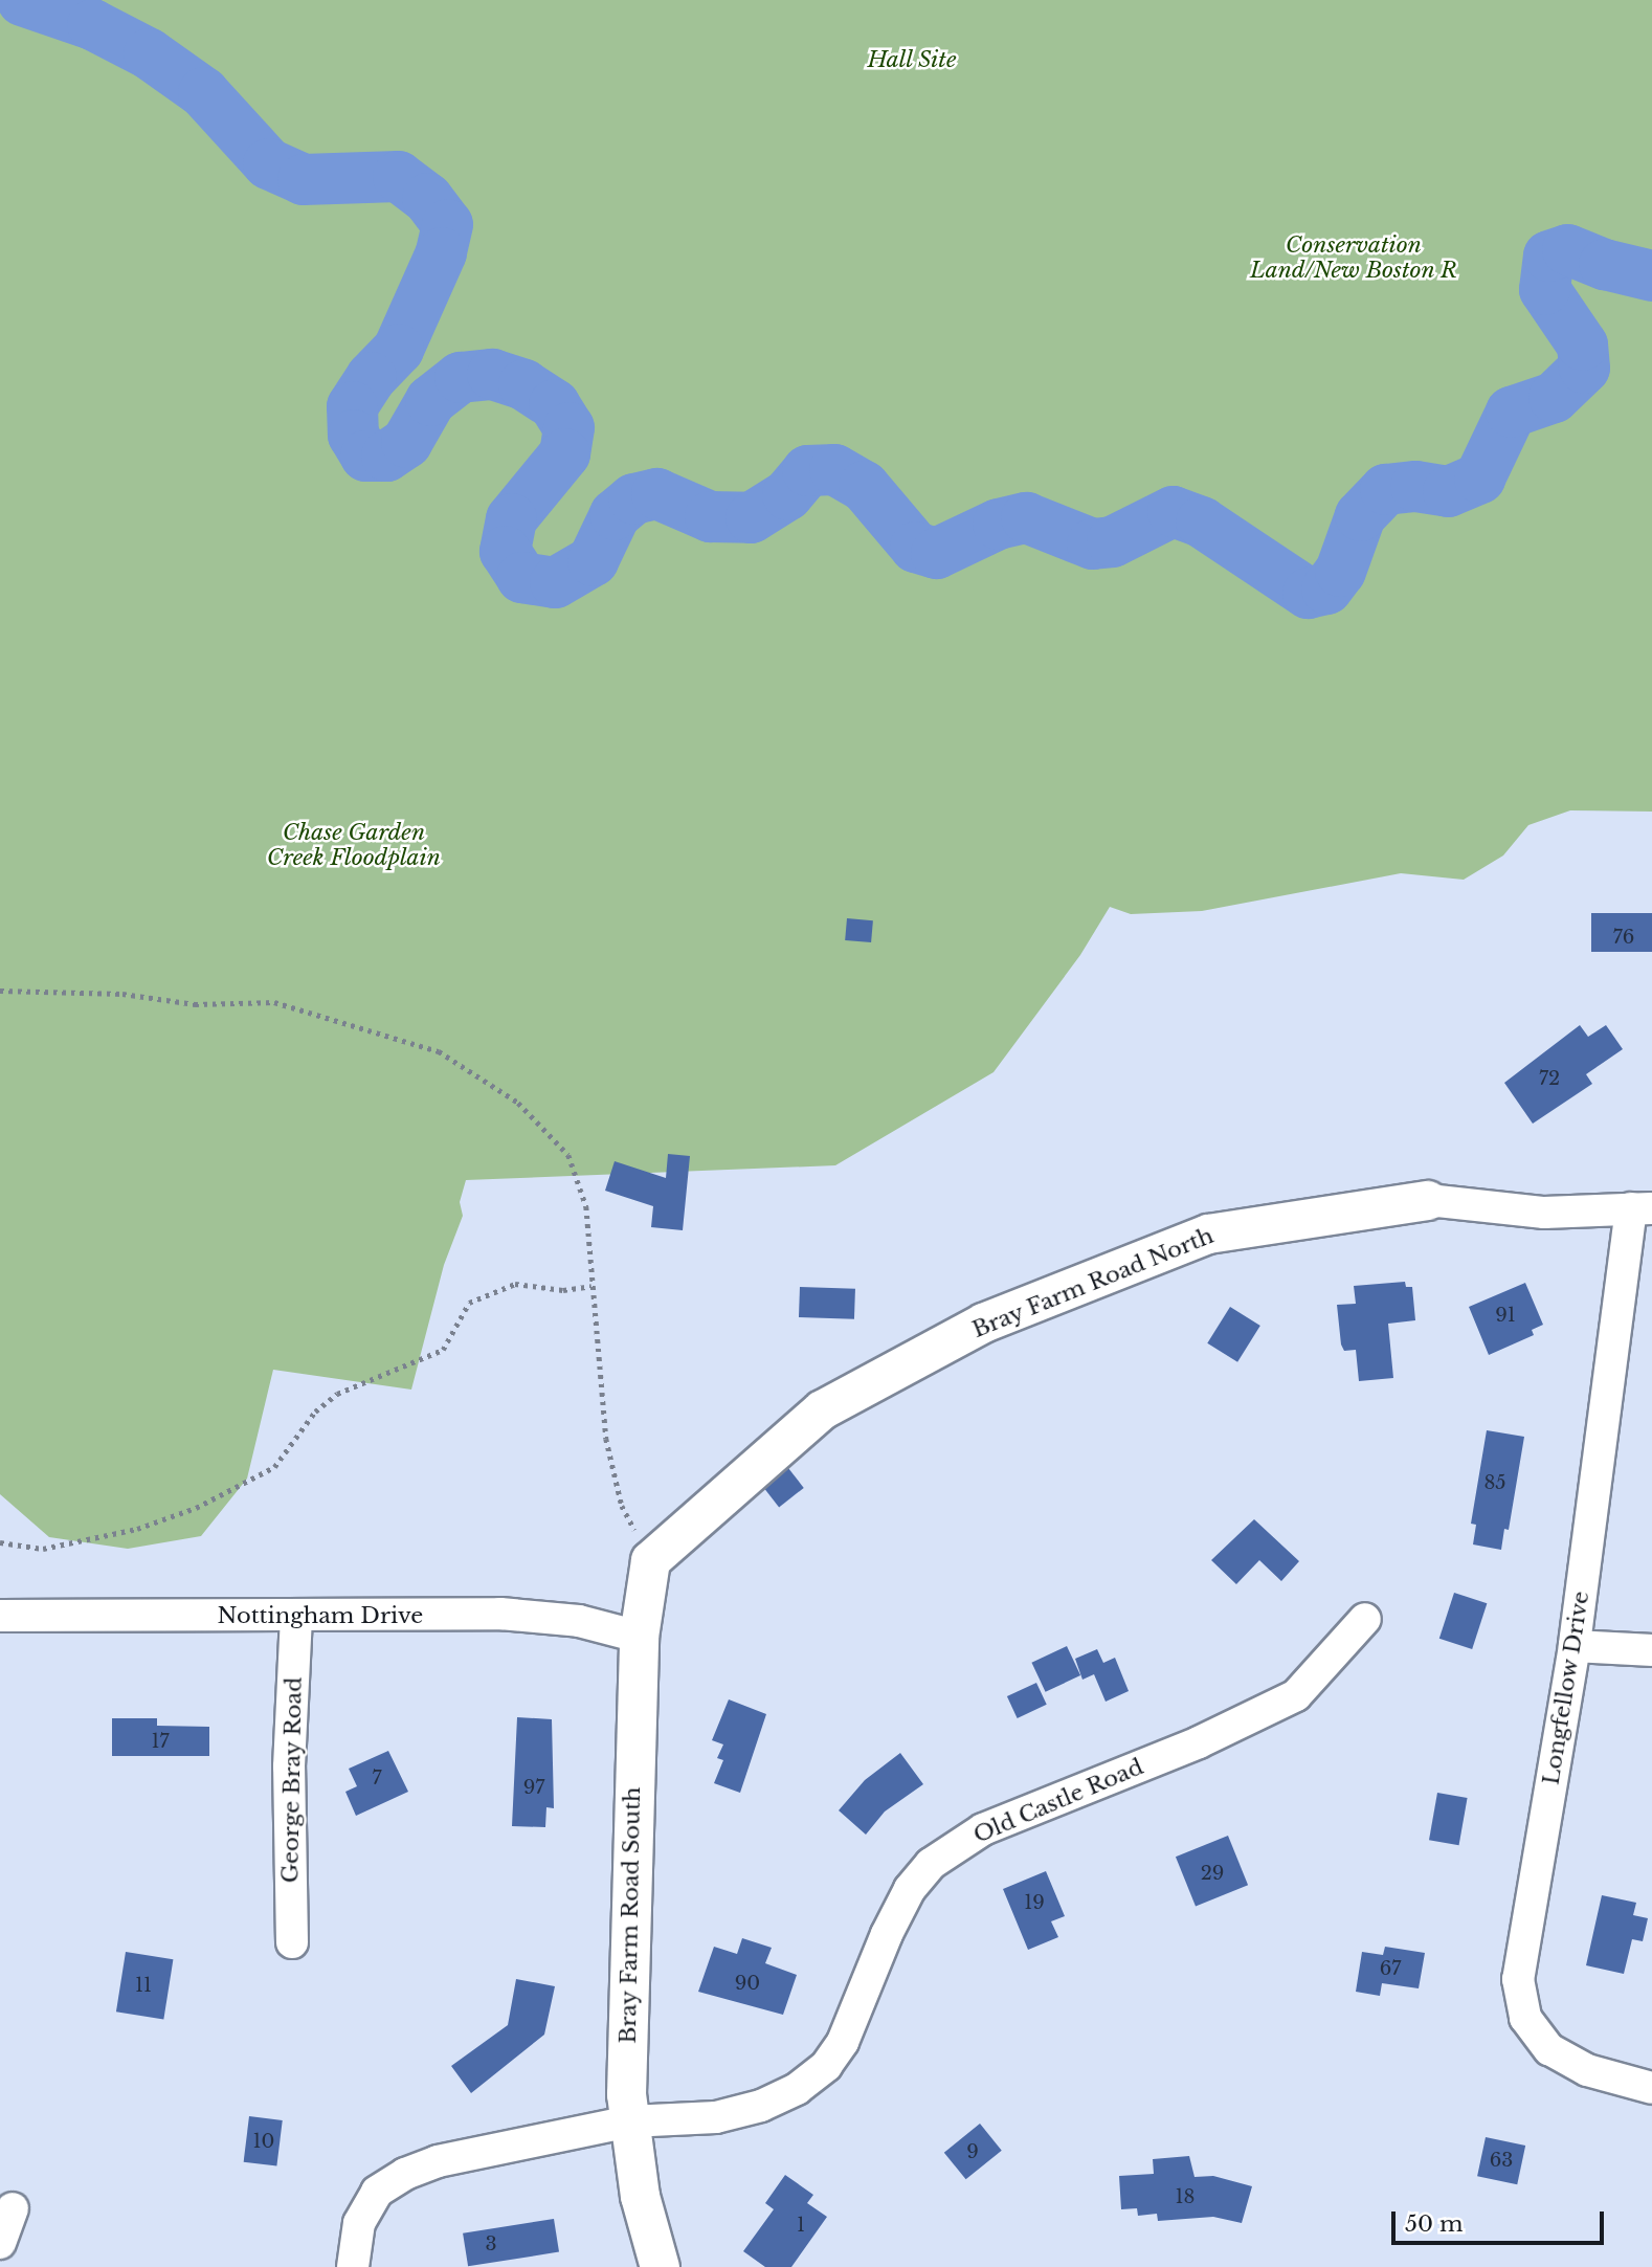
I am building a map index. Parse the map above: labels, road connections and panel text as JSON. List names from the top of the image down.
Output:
{
  "streets": {
    "street": [
      "Bray Farm Road North",
      "Nottingham Drive",
      "Longfellow Drive",
      "George Bray Road",
      "Old Castle Road",
      "Bray Farm Road South"
    ]
  },
  "crossings": [
    ["Bray Farm Road North", "Longfellow Drive"],
    ["Bray Farm Road North", "Bray Farm Road South"],
    ["Nottingham Drive", "George Bray Road"],
    ["Nottingham Drive", "Bray Farm Road South"],
    ["Old Castle Road", "Bray Farm Road South"]
  ],
  "parks": ["Hall Site", "Conservation Land/New Boston R", "Chase Garden Creek Floodplain"],
  "house_numbers": [
    "76",
    "72",
    "91",
    "85",
    "17",
    "7",
    "97",
    "29",
    "19",
    "67",
    "90",
    "11",
    "10",
    "9",
    "63",
    "18",
    "1",
    "3"
  ],
  "scale_bar": "50 m"
}
